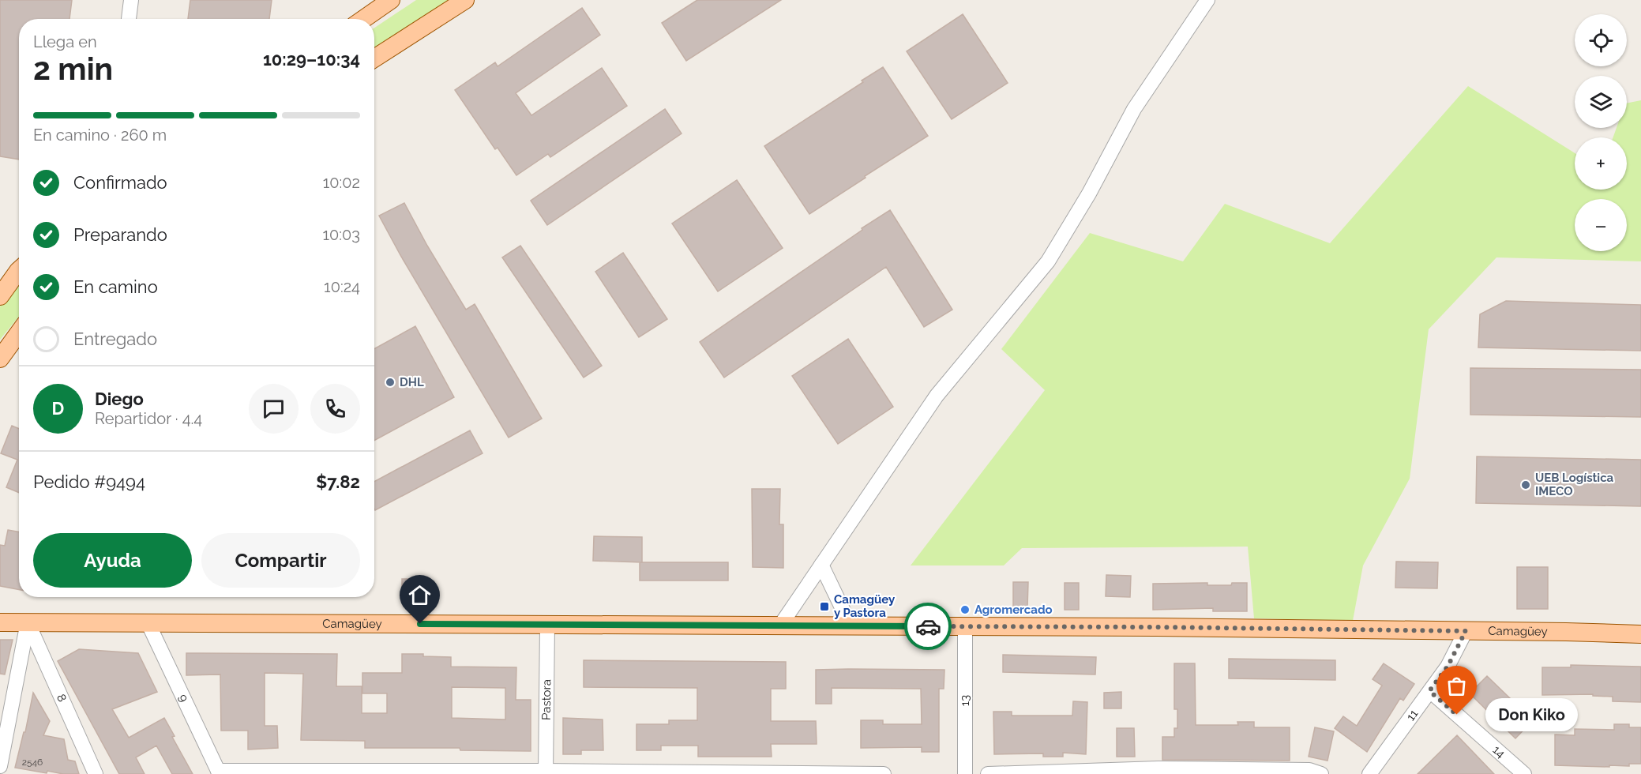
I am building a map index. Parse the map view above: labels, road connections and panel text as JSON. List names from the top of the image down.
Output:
{
  "streets": {
    "main road": ["Camagüey"],
    "street": [
      "8",
      "9",
      "Pastora",
      "13",
      "11",
      "14"
    ]
  },
  "crossings": [
    ["Camagüey", "8"],
    ["Camagüey", "9"],
    ["Camagüey", "Pastora"],
    ["Camagüey", "13"],
    ["Camagüey", "11"],
    ["11", "14"]
  ],
  "places": {
    "other": [
      "DHL",
      "UEB Logística IMECO",
      "Agromercado",
      "Don Kiko"
    ],
    "transit": ["Camagüey y Pastora"]
  },
  "house_numbers": ["2546"],
  "page": {
    "map_buttons": ["+", "−"],
    "heading": ["2 min", "Llega en", "10:29–10:34"],
    "panel": [
      "Diego",
      "Repartidor · 4.4",
      "Pedido #9494",
      "$7.82"
    ],
    "bar": "En camino · 260 m",
    "list": [
      ["Confirmado", "10:02"],
      ["Preparando", "10:03"],
      ["En camino", "10:24"],
      "Entregado"
    ],
    "round": "D",
    "buttons": ["Ayuda", "Compartir"],
    "bubble": "Don Kiko"
  }
}
